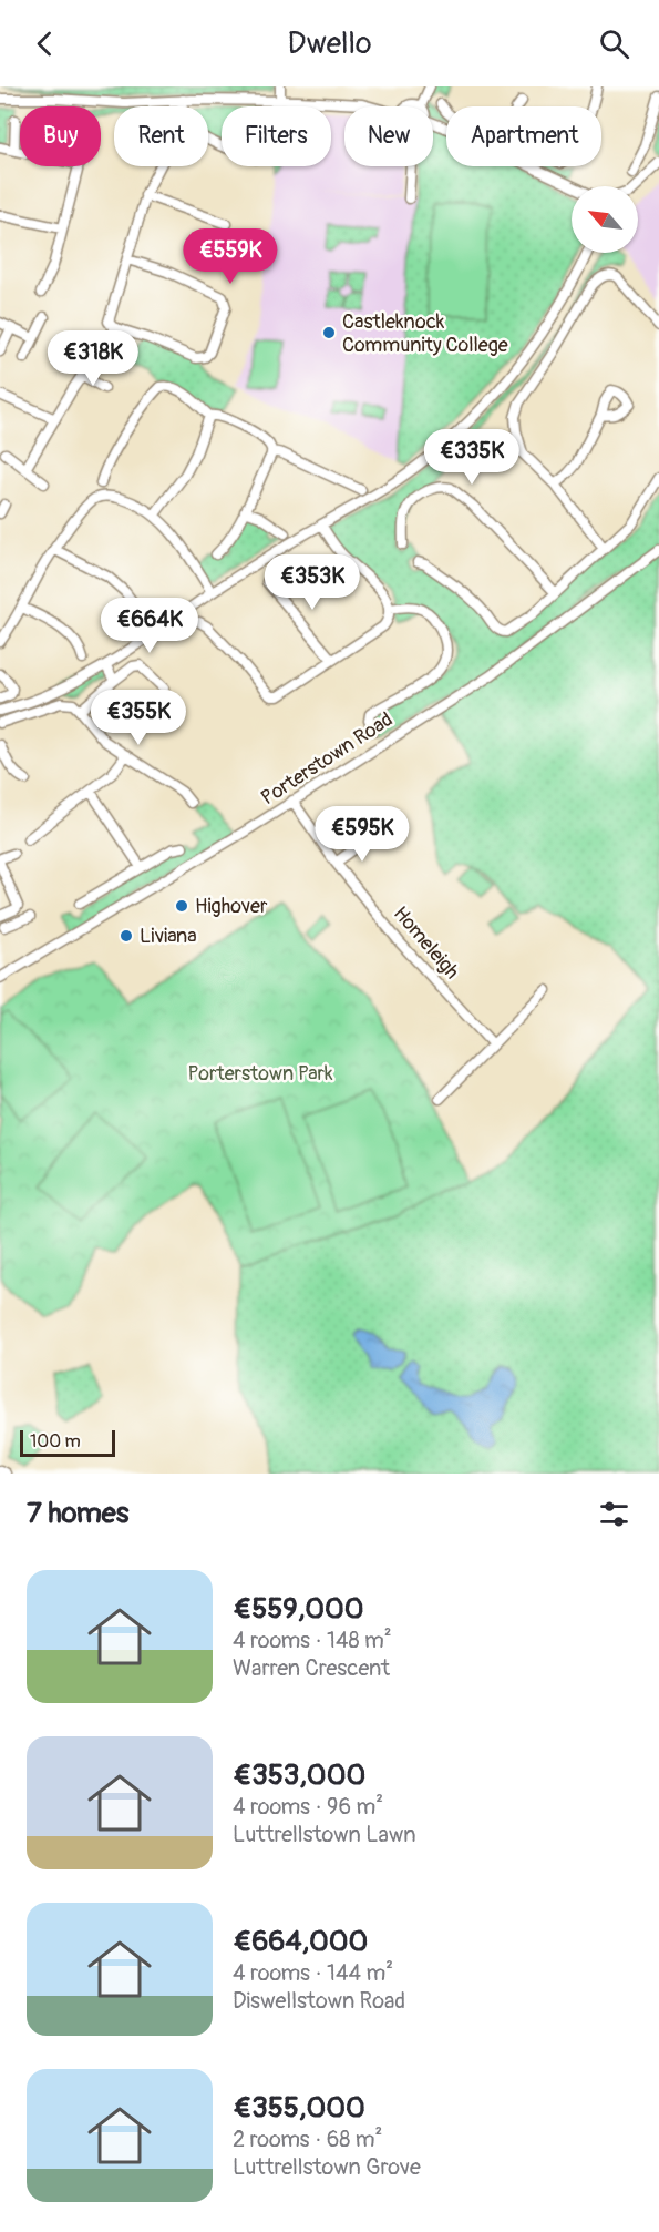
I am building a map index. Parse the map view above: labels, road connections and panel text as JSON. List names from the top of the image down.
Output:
{
  "streets": {
    "street": ["Porterstown Road", "Homeleigh"]
  },
  "crossings": [
    ["Porterstown Road", "Homeleigh"]
  ],
  "parks": ["Porterstown Park"],
  "places": ["Castleknock Community College", "Highover", "Liviana"],
  "scale_bar": "100 m",
  "north": "top left",
  "page": {
    "header": "Dwello",
    "chip": [
      "Buy",
      "Rent",
      "Filters",
      "New",
      "Apartment"
    ],
    "price": [
      "€559K",
      "€318K",
      "€335K",
      "€353K",
      "€664K",
      "€355K",
      "€595K"
    ],
    "scale": "100 m",
    "heading": "7 homes",
    "list": [
      {
        "name": "€559,000",
        "note": "4 rooms · 148 m² · Warren Crescent"
      },
      {
        "name": "€353,000",
        "note": "4 rooms · 96 m² · Luttrellstown Lawn"
      },
      {
        "name": "€664,000",
        "note": "4 rooms · 144 m² · Diswellstown Road"
      },
      {
        "name": "€355,000",
        "note": "2 rooms · 68 m² · Luttrellstown Grove"
      }
    ]
  }
}
